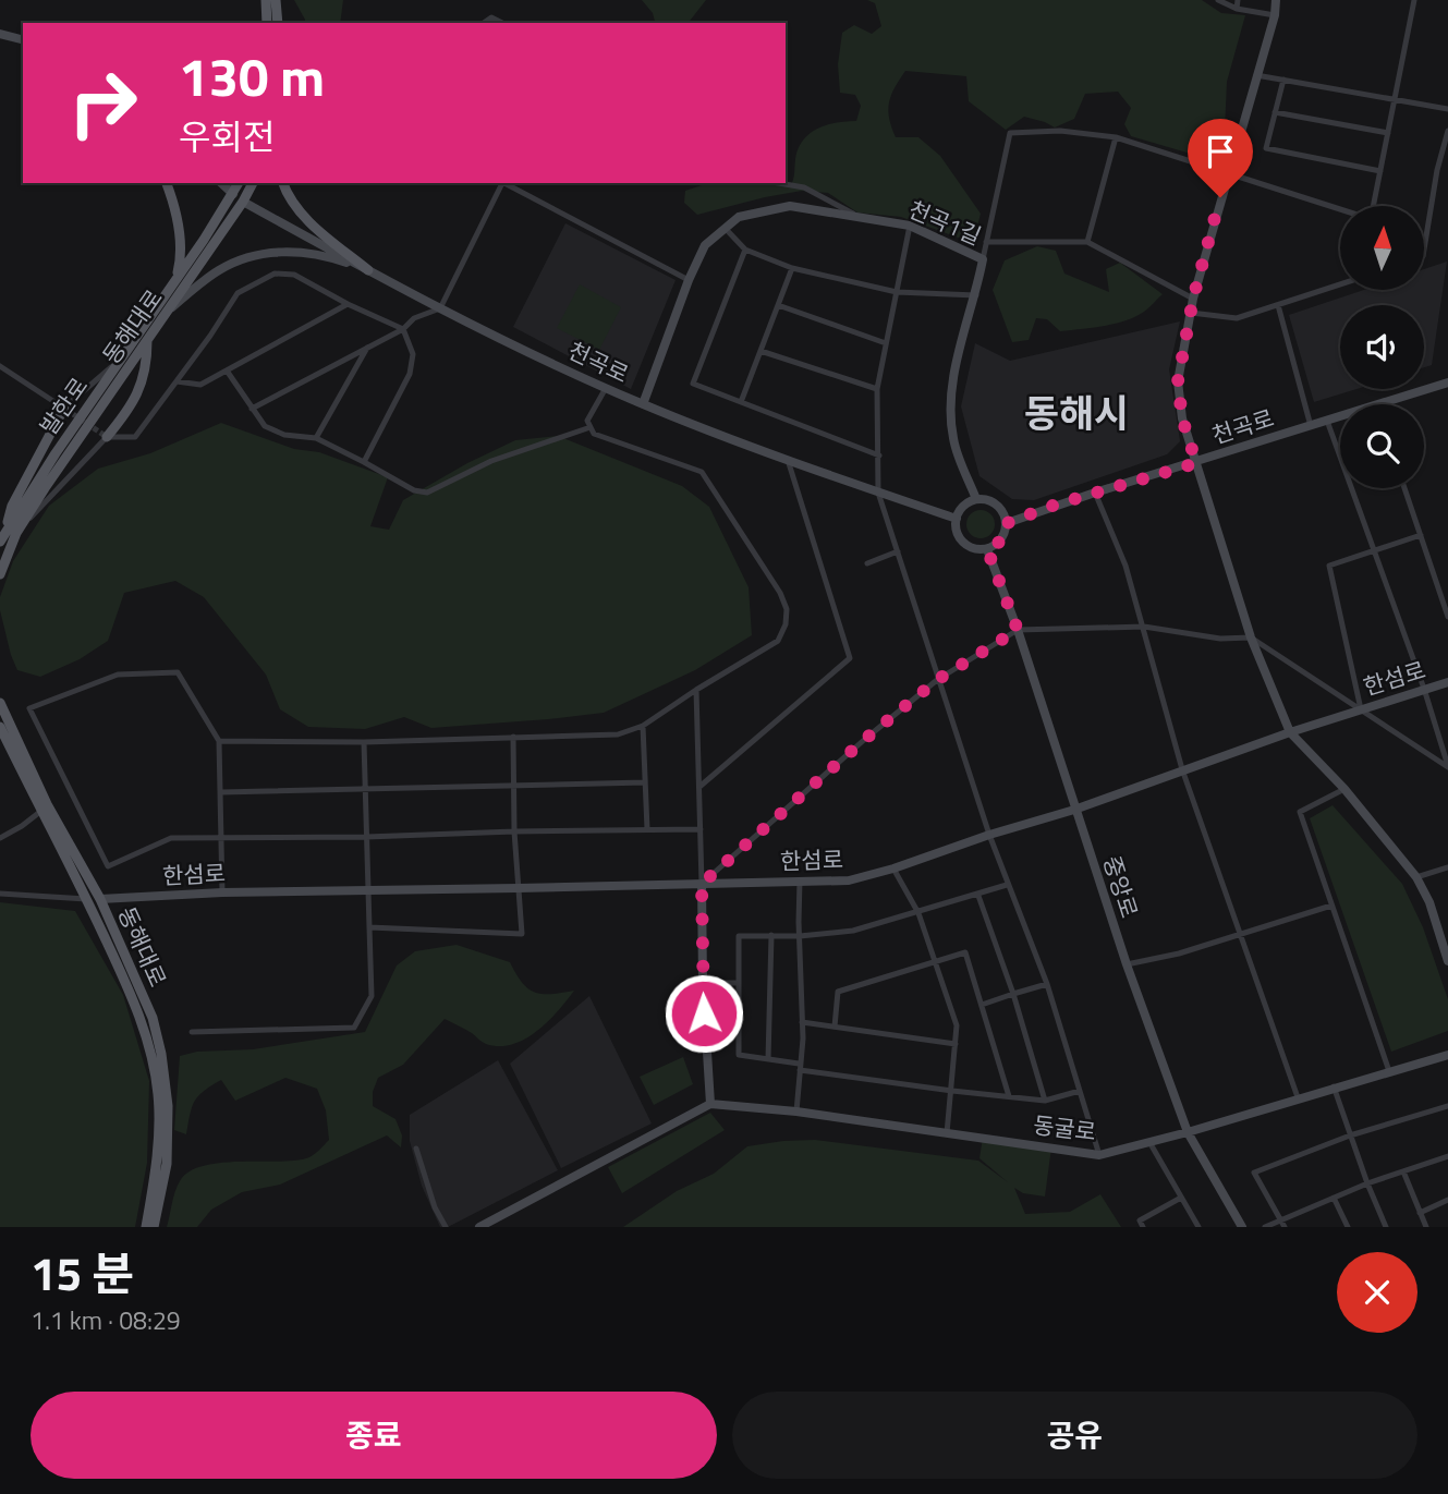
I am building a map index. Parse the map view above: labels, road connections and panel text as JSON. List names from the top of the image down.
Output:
{
  "streets": {
    "main road": ["동해대로", "발한로"],
    "street": [
      "천곡1길",
      "천곡로",
      "한섬로",
      "중앙로",
      "동굴로"
    ]
  },
  "crossings": [
    ["천곡1길", "천곡로"],
    ["천곡1길", "중앙로"],
    ["동해대로", "천곡로"],
    ["동해대로", "발한로"],
    ["동해대로", "한섬로"],
    ["천곡로", "중앙로"],
    ["한섬로", "중앙로"],
    ["중앙로", "동굴로"]
  ],
  "districts": ["동해시"],
  "north": "top",
  "page": {
    "turn": ["130 m", "우회전"],
    "heading": ["15 분", "1.1 km · 08:29"],
    "buttons": ["종료", "공유"]
  }
}
